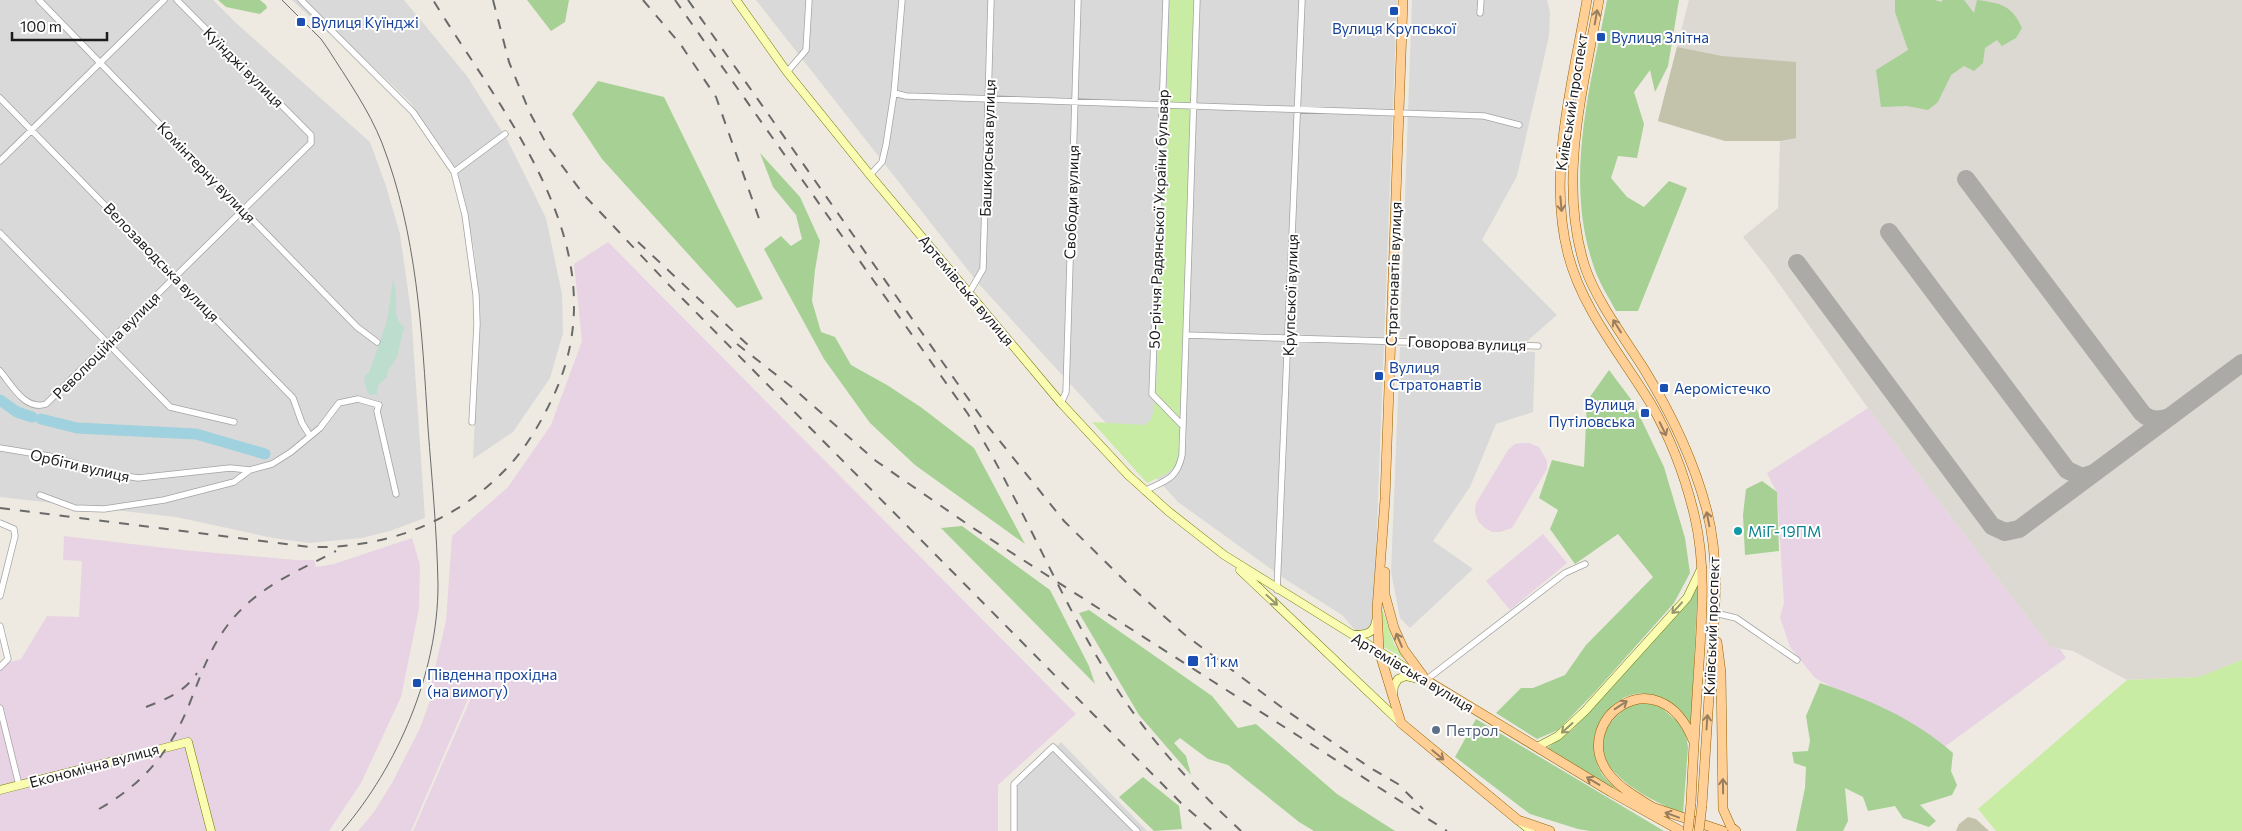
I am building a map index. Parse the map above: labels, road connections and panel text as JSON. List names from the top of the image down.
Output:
{
  "streets": {
    "main road": [
      "Київський проспект",
      "Стратонавтів вулиця",
      "Артемівська вулиця",
      "Економічна вулиця"
    ],
    "street": [
      "Куїнджі вулиця",
      "Башкирська вулиця",
      "Комінтерну вулиця",
      "Свободи вулиця",
      "50-річчя Радянської України бульвар",
      "Велозаводська вулиця",
      "Крупської вулиця",
      "Говорова вулиця",
      "Революційна вулиця",
      "Орбіти вулиця"
    ]
  },
  "crossings": [
    ["Куїнджі вулиця", "Революційна вулиця"],
    ["Башкирська вулиця", "Артемівська вулиця"],
    ["Комінтерну вулиця", "Революційна вулиця"],
    ["Свободи вулиця", "Артемівська вулиця"],
    ["Велозаводська вулиця", "Революційна вулиця"],
    ["Стратонавтів вулиця", "Артемівська вулиця"],
    ["Стратонавтів вулиця", "Говорова вулиця"],
    ["Артемівська вулиця", "Крупської вулиця"],
    ["Крупської вулиця", "Говорова вулиця"]
  ],
  "places": {
    "transit": [
      "Вулиця Крупської",
      "Вулиця Куїнджі",
      "Вулиця Злітна",
      "Вулиця Стратонавтів",
      "Аеромістечко",
      "Вулиця Путіловська",
      "11 км",
      "Південна прохідна (на вимогу)"
    ],
    "other": ["МіГ-19ПМ", "Петрол"]
  },
  "scale_bar": "100 m"
}
